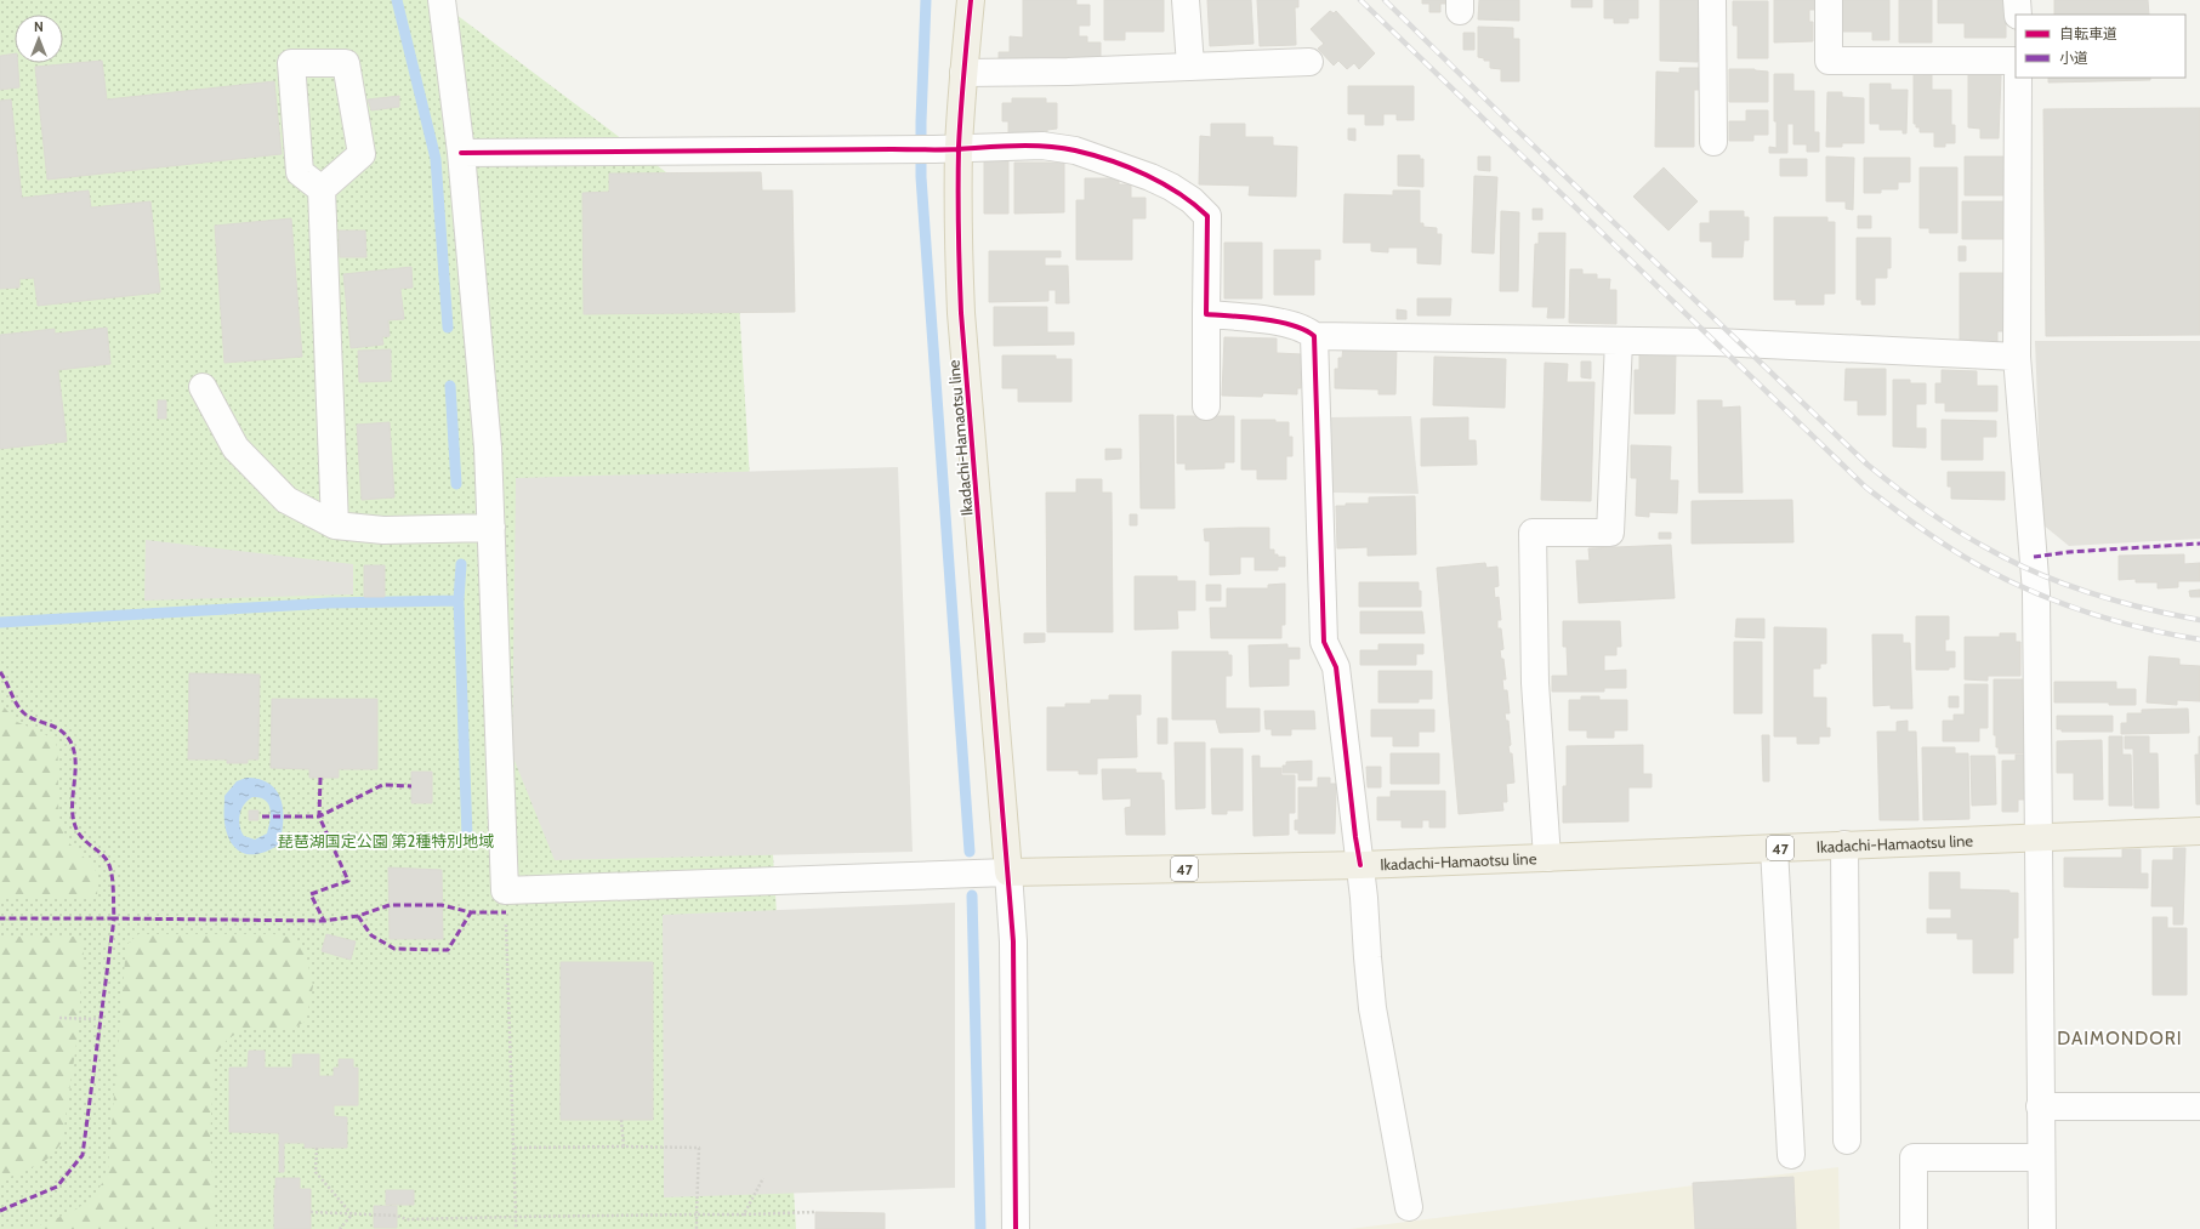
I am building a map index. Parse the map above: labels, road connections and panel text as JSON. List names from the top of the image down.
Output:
{
  "streets": {
    "main road": ["Ikadachi-Hamaotsu line", "47"]
  },
  "districts": ["DAIMONDORI"],
  "parks": ["琵琶湖国定公園 第2種特別地域"],
  "legend": ["自転車道", "小道"],
  "north": "top"
}
